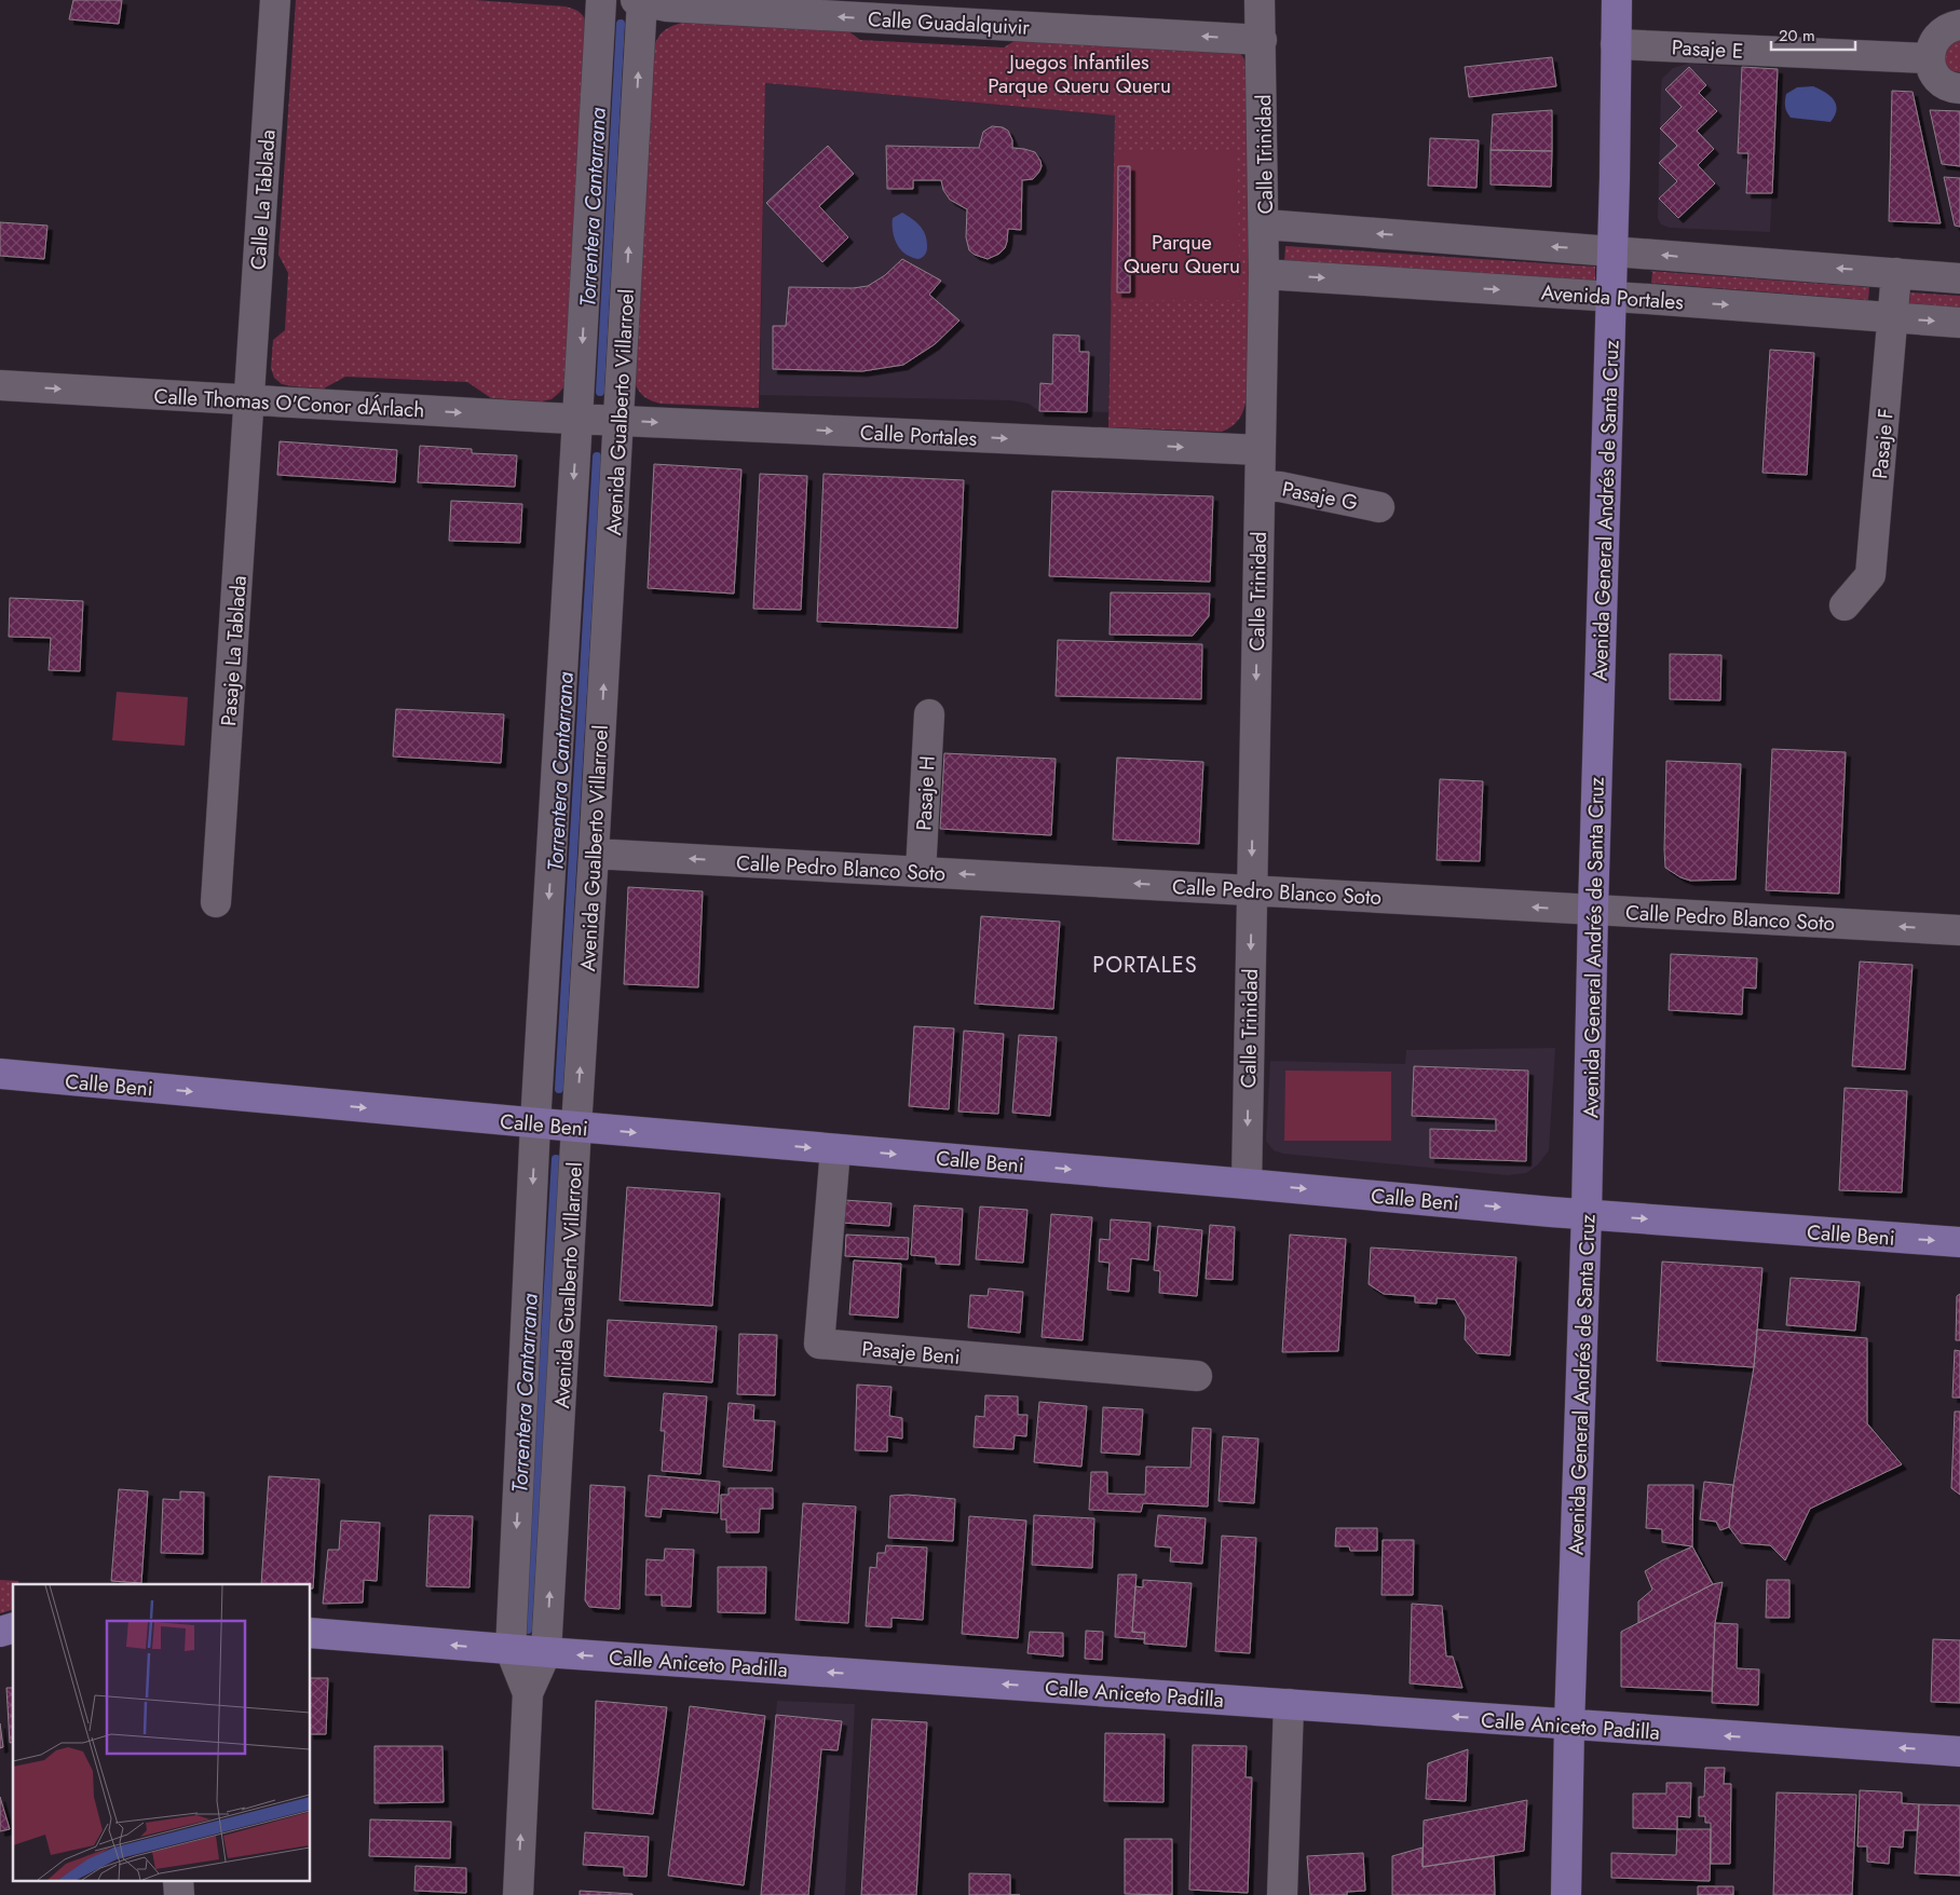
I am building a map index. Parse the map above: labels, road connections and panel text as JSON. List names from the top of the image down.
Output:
{
  "streets": {
    "main road": ["Avenida General Andrés de Santa Cruz", "Calle Beni", "Calle Aniceto Padilla"],
    "street": [
      "Calle Guadalquivir",
      "Pasaje E",
      "Calle Trinidad",
      "Calle La Tablada",
      "Avenida Portales",
      "Calle Thomas O'Conor dÁrlach",
      "Avenida Gualberto Villarroel",
      "Calle Portales",
      "Pasaje F",
      "Pasaje G",
      "Pasaje La Tablada",
      "Pasaje H",
      "Calle Pedro Blanco Soto",
      "Pasaje Beni"
    ]
  },
  "crossings": [
    ["Calle Guadalquivir", "Calle Trinidad"],
    ["Calle Guadalquivir", "Avenida Gualberto Villarroel"],
    ["Pasaje E", "Avenida General Andrés de Santa Cruz"],
    ["Calle Trinidad", "Avenida Portales"],
    ["Calle Trinidad", "Calle Portales"],
    ["Calle Trinidad", "Pasaje G"],
    ["Calle Trinidad", "Calle Pedro Blanco Soto"],
    ["Calle Trinidad", "Calle Beni"],
    ["Calle La Tablada", "Calle Thomas O'Conor dÁrlach"],
    ["Calle La Tablada", "Pasaje La Tablada"],
    ["Avenida Portales", "Pasaje F"],
    ["Avenida Portales", "Avenida General Andrés de Santa Cruz"],
    ["Calle Thomas O'Conor dÁrlach", "Avenida Gualberto Villarroel"],
    ["Calle Thomas O'Conor dÁrlach", "Calle Portales"],
    ["Calle Thomas O'Conor dÁrlach", "Pasaje La Tablada"],
    ["Avenida Gualberto Villarroel", "Calle Portales"],
    ["Avenida Gualberto Villarroel", "Calle Pedro Blanco Soto"],
    ["Avenida Gualberto Villarroel", "Calle Beni"],
    ["Avenida Gualberto Villarroel", "Calle Aniceto Padilla"],
    ["Avenida General Andrés de Santa Cruz", "Calle Pedro Blanco Soto"],
    ["Avenida General Andrés de Santa Cruz", "Calle Beni"],
    ["Avenida General Andrés de Santa Cruz", "Calle Aniceto Padilla"],
    ["Pasaje H", "Calle Pedro Blanco Soto"],
    ["Calle Beni", "Pasaje Beni"]
  ],
  "one_way": [
    "Calle Guadalquivir",
    "Calle Trinidad",
    "Calle Thomas O'Conor dÁrlach",
    "Calle Portales",
    "Calle Pedro Blanco Soto",
    "Calle Beni",
    "Calle Aniceto Padilla"
  ],
  "districts": ["PORTALES"],
  "water": ["Torrentera Cantarrana"],
  "parks": ["Juegos Infantiles Parque Queru Queru", "Parque Queru Queru"],
  "scale_bar": "20 m"
}
